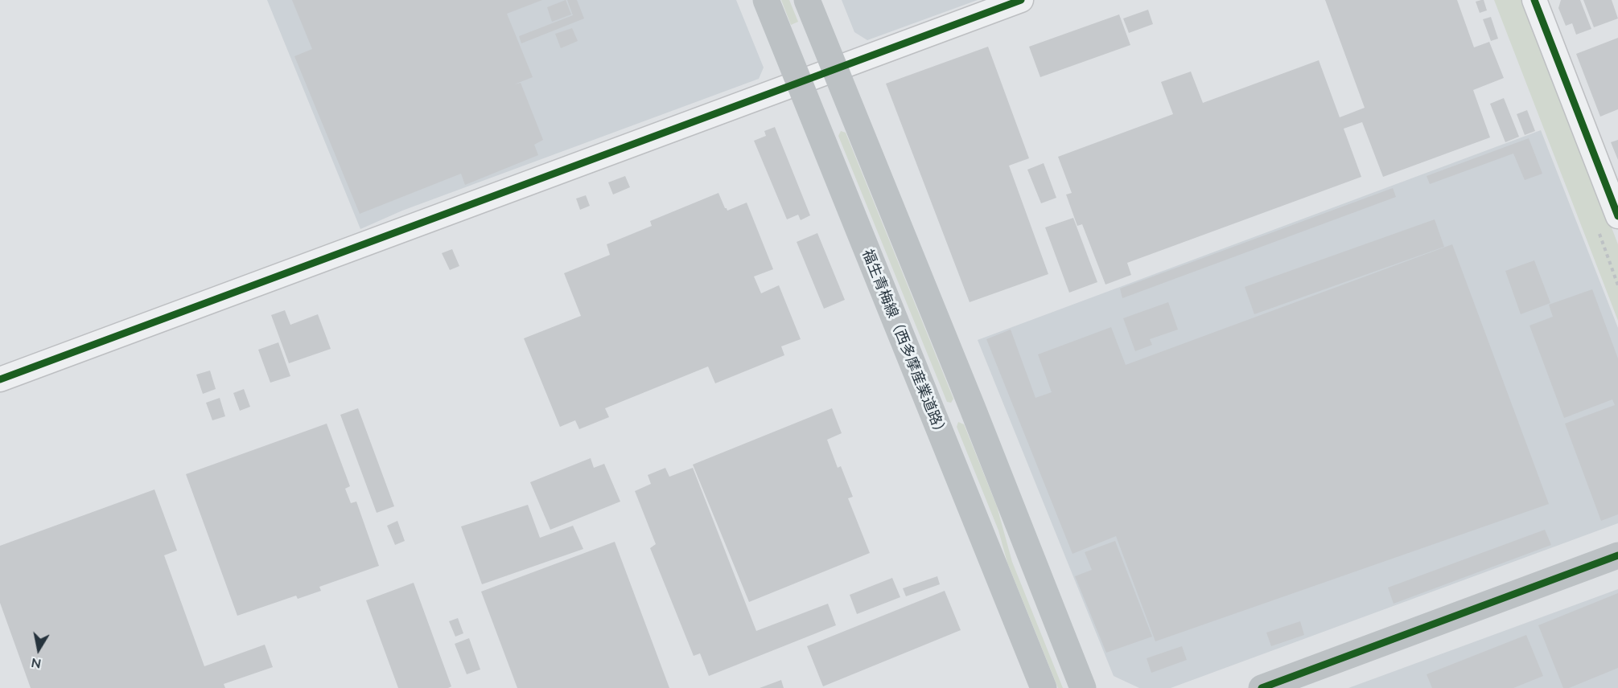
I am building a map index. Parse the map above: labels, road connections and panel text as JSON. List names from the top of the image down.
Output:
{
  "streets": {
    "main road": ["福生青梅線（西多摩産業道路）"]
  },
  "north": "bottom"
}
